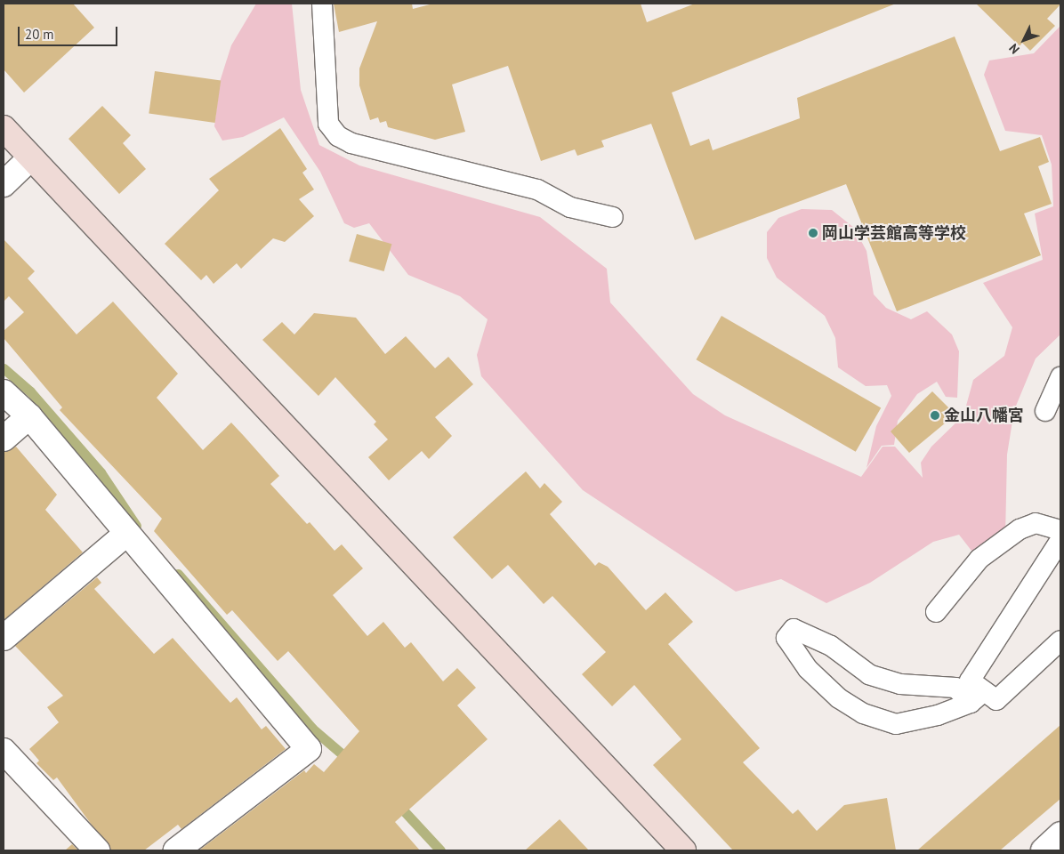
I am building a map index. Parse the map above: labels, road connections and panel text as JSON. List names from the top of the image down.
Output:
{
  "places": ["岡山学芸館高等学校", "金山八幡宮"],
  "scale_bar": "20 m",
  "north": "bottom left"
}
